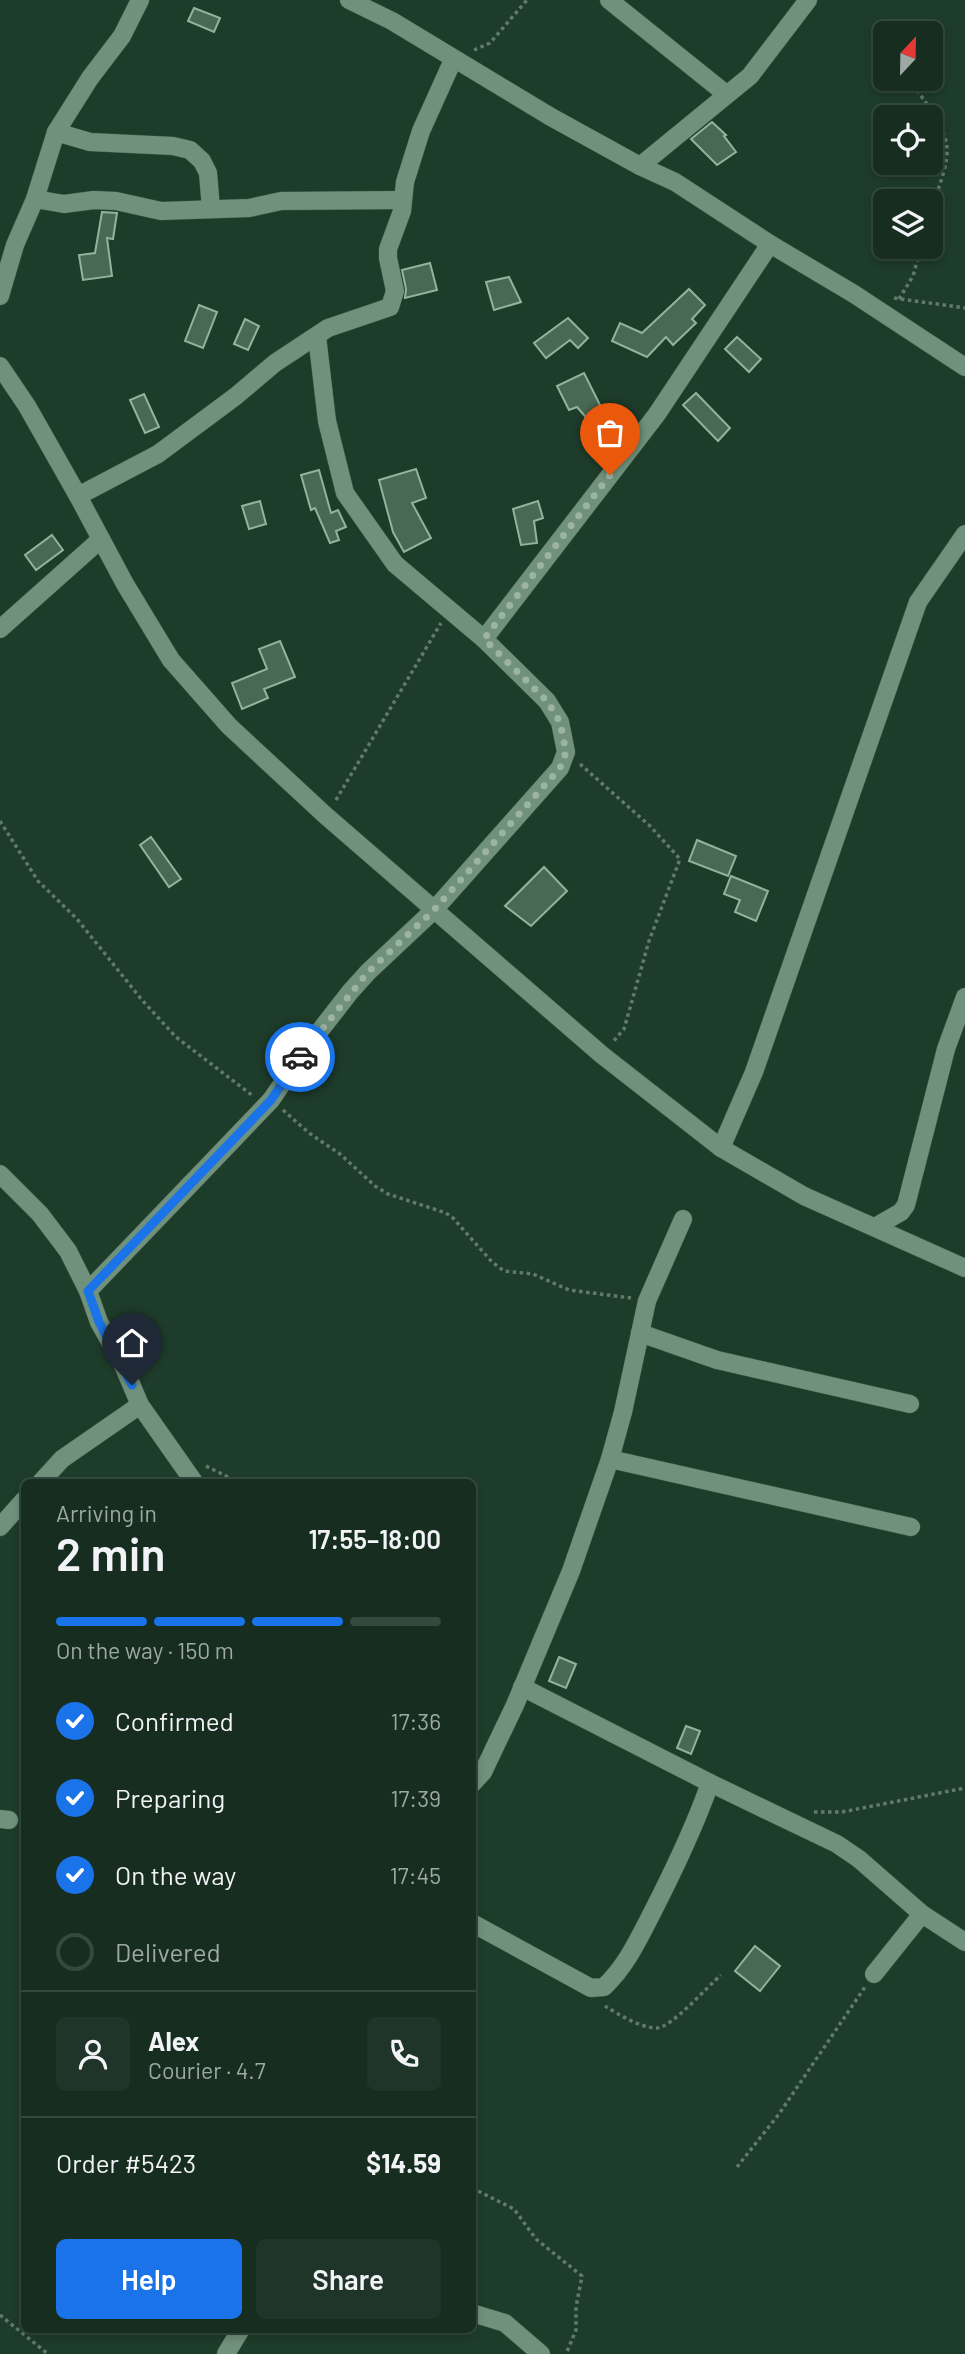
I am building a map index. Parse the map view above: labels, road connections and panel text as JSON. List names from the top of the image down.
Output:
{
  "north": "top",
  "page": {
    "heading": ["2 min", "Arriving in", "17:55–18:00"],
    "panel": [
      "Alex",
      "Courier · 4.7",
      "Order #5423",
      "$14.59"
    ],
    "bar": "On the way · 150 m",
    "list": [
      ["Confirmed", "17:36"],
      ["Preparing", "17:39"],
      ["On the way", "17:45"],
      "Delivered"
    ],
    "buttons": ["Help", "Share"]
  }
}
